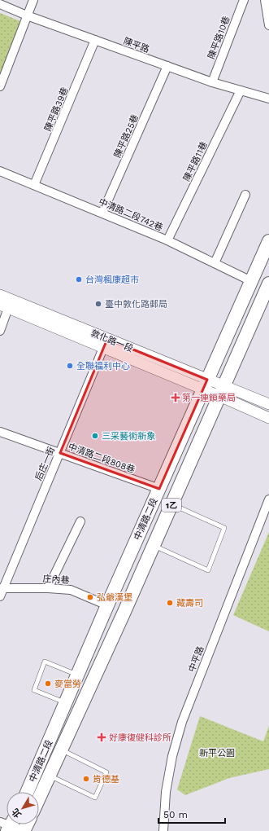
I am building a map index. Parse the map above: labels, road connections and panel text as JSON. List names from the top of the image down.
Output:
{
  "streets": {
    "main road": ["1乙", "中清路二段"],
    "street": [
      "陳平路10巷",
      "陳平路",
      "陳平路39巷",
      "陳平路25巷",
      "陳平路11巷",
      "中清路二段742巷",
      "敦化路一段",
      "中清路二段808巷",
      "后庄一街",
      "庄內巷",
      "中平路"
    ]
  },
  "crossings": [
    ["陳平路10巷", "陳平路"],
    ["陳平路", "陳平路39巷"],
    ["陳平路", "陳平路25巷"],
    ["陳平路", "陳平路11巷"],
    ["陳平路39巷", "中清路二段742巷"],
    ["陳平路25巷", "中清路二段742巷"],
    ["陳平路11巷", "中清路二段742巷"],
    ["中清路二段742巷", "中清路二段"],
    ["敦化路一段", "后庄一街"],
    ["敦化路一段", "中清路二段"],
    ["中清路二段808巷", "后庄一街"],
    ["中清路二段808巷", "中清路二段"],
    ["后庄一街", "庄內巷"],
    ["中清路二段", "庄內巷"]
  ],
  "parks": ["新平公園"],
  "places": {
    "other": [
      "台灣楓康超市",
      "臺中敦化路郵局",
      "全聯福利中心",
      "三采藝術新象",
      "弘爺漢堡",
      "藏壽司",
      "麥當勞",
      "肯德基"
    ],
    "health": ["第一連鎖藥局", "好康復健科診所"]
  },
  "scale_bar": "50 m",
  "north": "bottom left"
}
